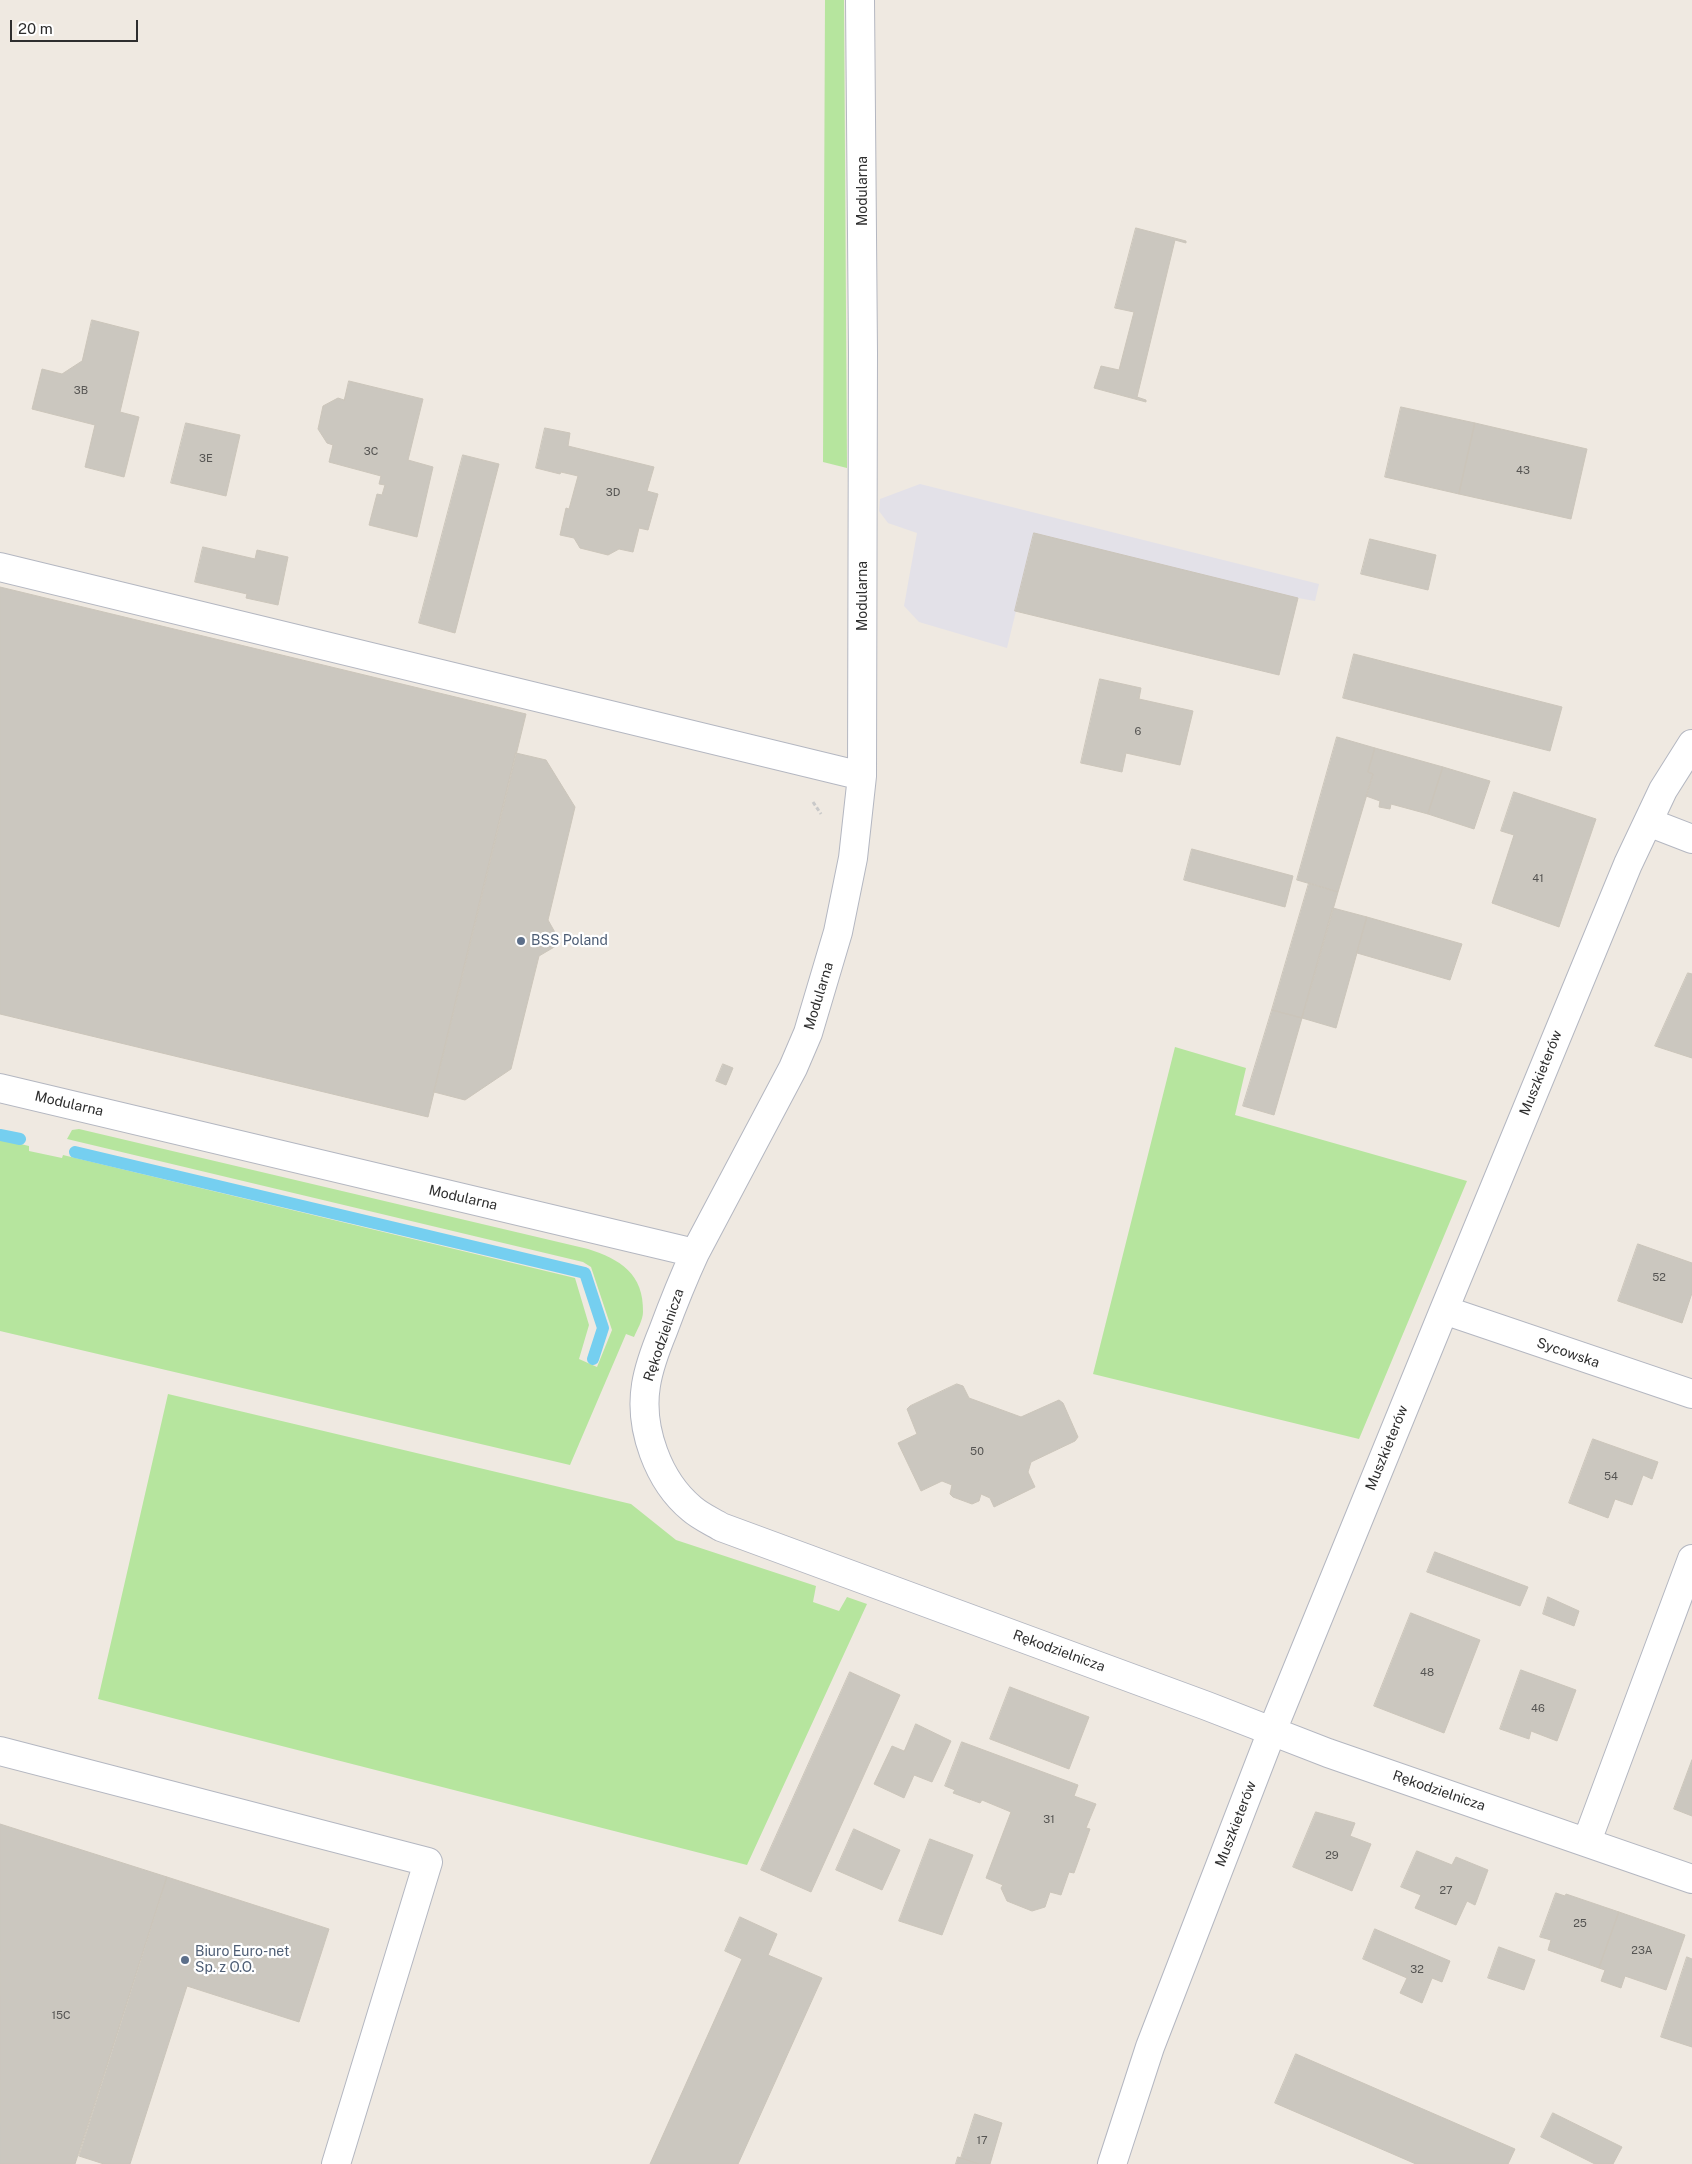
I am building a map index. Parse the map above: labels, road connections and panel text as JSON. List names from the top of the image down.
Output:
{
  "streets": {
    "street": [
      "Modularna",
      "Muszkieterów",
      "Rękodzielnicza",
      "Sycowska"
    ]
  },
  "crossings": [
    ["Modularna", "Rękodzielnicza"],
    ["Muszkieterów", "Rękodzielnicza"],
    ["Muszkieterów", "Sycowska"]
  ],
  "places": ["BSS Poland", "Biuro Euro-net Sp. z O.O."],
  "house_numbers": [
    "3B",
    "3C",
    "3E",
    "43",
    "3D",
    "6",
    "41",
    "52",
    "50",
    "54",
    "48",
    "46",
    "31",
    "29",
    "27",
    "25",
    "23A",
    "32",
    "15C",
    "17"
  ],
  "scale_bar": "20 m"
}
